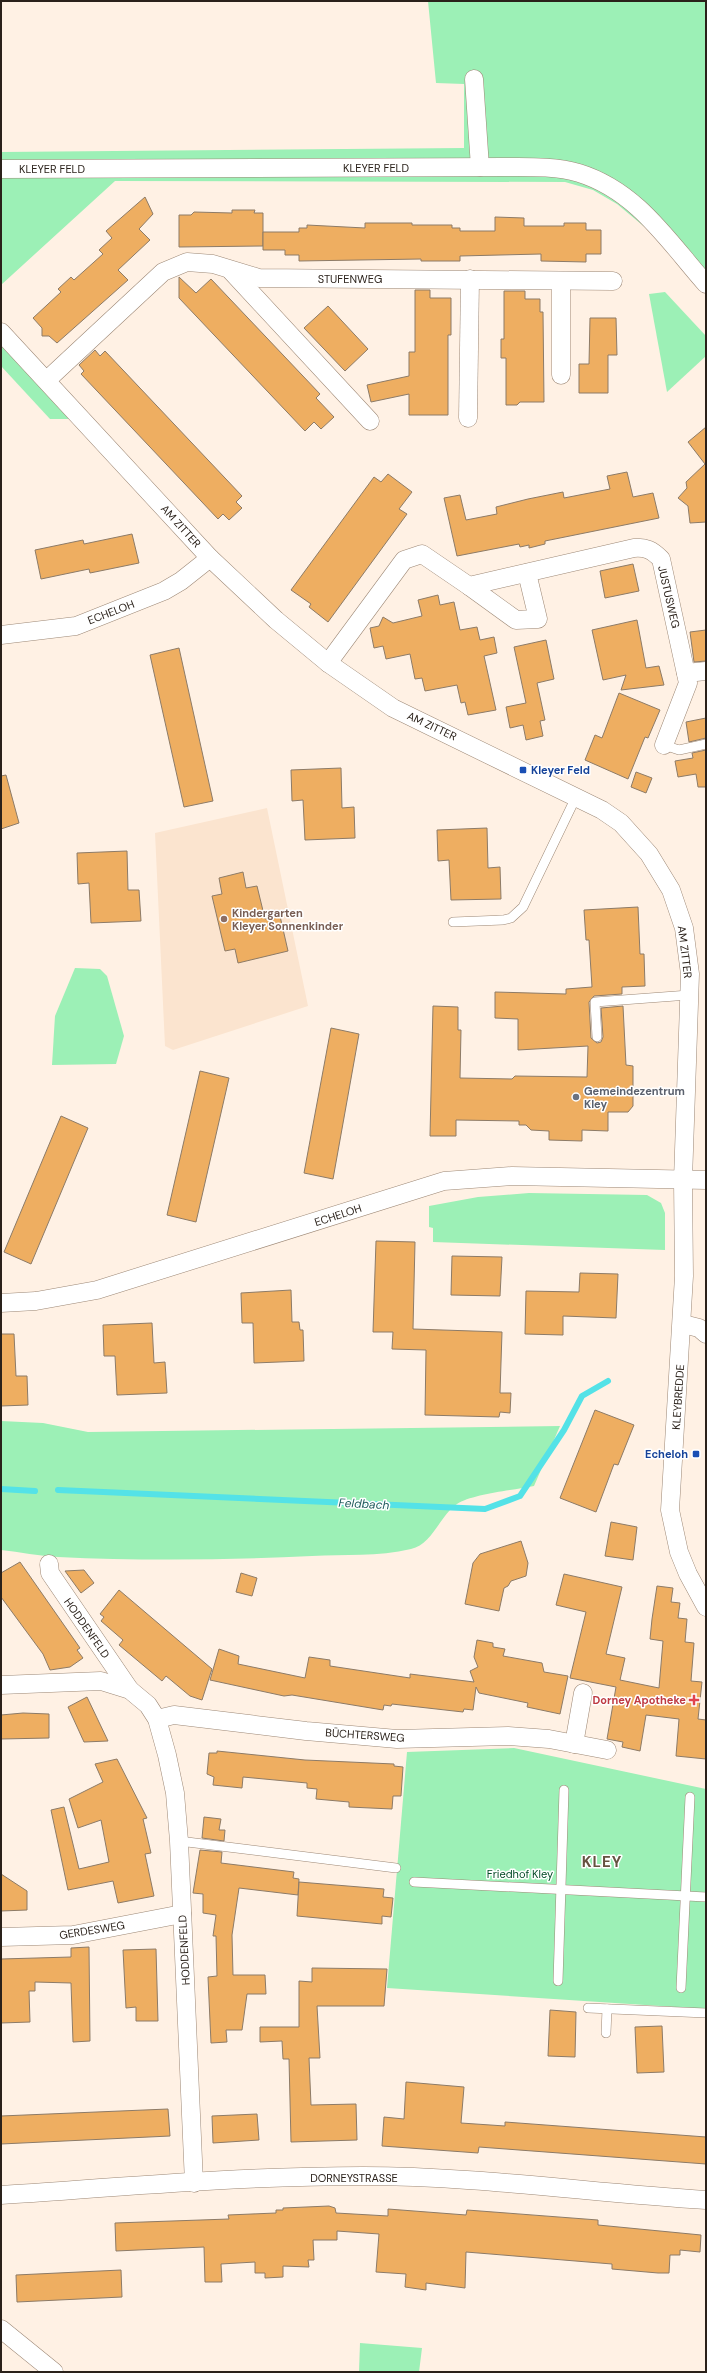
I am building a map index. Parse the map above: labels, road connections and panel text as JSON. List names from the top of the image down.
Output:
{
  "streets": {
    "street": [
      "KLEYER FELD",
      "STUFENWEG",
      "AM ZITTER",
      "JUSTUSWEG",
      "ECHELOH",
      "KLEYBREDDE",
      "HODDENFELD",
      "BÜCHTERSWEG",
      "GERDESWEG",
      "DORNEYSTRASSE"
    ]
  },
  "crossings": [
    ["STUFENWEG", "AM ZITTER"],
    ["AM ZITTER", "ECHELOH"],
    ["AM ZITTER", "KLEYBREDDE"],
    ["ECHELOH", "KLEYBREDDE"],
    ["HODDENFELD", "BÜCHTERSWEG"],
    ["HODDENFELD", "GERDESWEG"],
    ["HODDENFELD", "DORNEYSTRASSE"]
  ],
  "districts": ["KLEY"],
  "water": ["Feldbach"],
  "parks": ["Friedhof Kley"],
  "places": {
    "transit": ["Kleyer Feld", "Echeloh"],
    "other": ["Kindergarten Kleyer Sonnenkinder", "Gemeindezentrum Kley"],
    "health": ["Dorney Apotheke"]
  }
}
